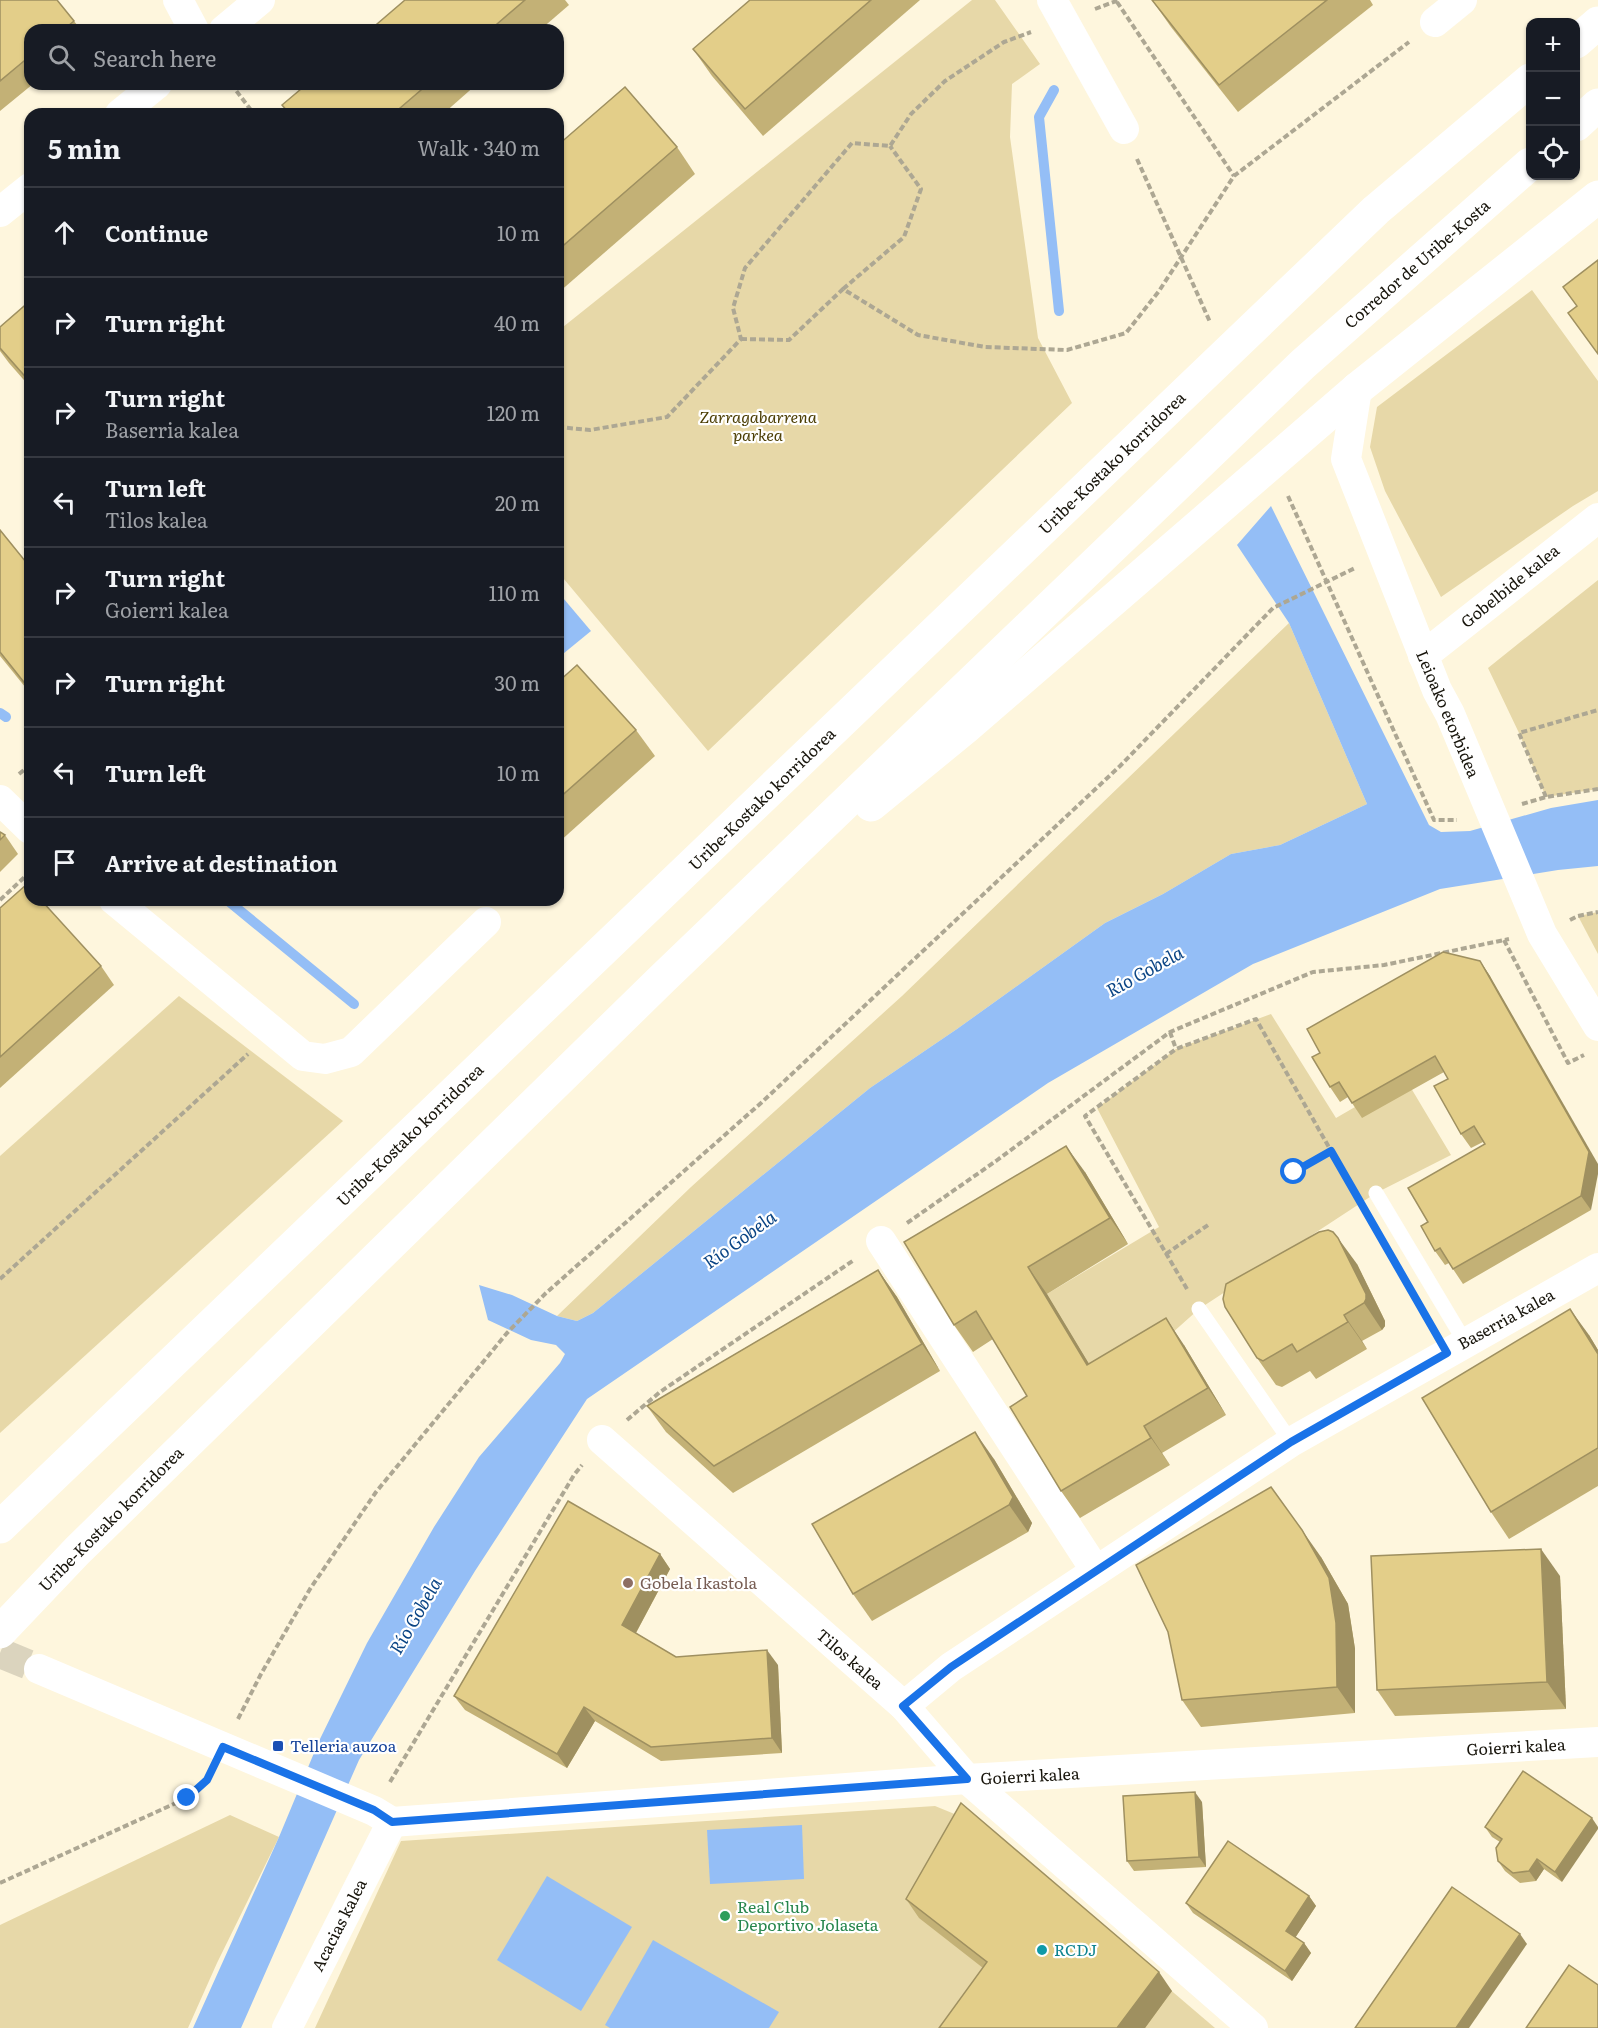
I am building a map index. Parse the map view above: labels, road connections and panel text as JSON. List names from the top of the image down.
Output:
{
  "streets": {
    "main road": ["Corredor de Uribe-Kosta", "Uribe-Kostako korridorea"],
    "street": [
      "Gobelbide kalea",
      "Leioako etorbidea",
      "Baserria kalea",
      "Tilos kalea",
      "Goierri kalea",
      "Acacias kalea"
    ]
  },
  "crossings": [
    ["Corredor de Uribe-Kosta", "Uribe-Kostako korridorea"],
    ["Gobelbide kalea", "Leioako etorbidea"],
    ["Baserria kalea", "Tilos kalea"],
    ["Tilos kalea", "Goierri kalea"],
    ["Goierri kalea", "Acacias kalea"]
  ],
  "water": ["Río Gobela"],
  "parks": ["Zarragabarrena parkea"],
  "places": {
    "other": ["Gobela Ikastola", "Real Club Deportivo Jolaseta", "RCDJ"],
    "transit": ["Telleria auzoa"]
  },
  "page": {
    "map_buttons": ["+", "−"],
    "search": "Search here",
    "heading": ["5 min", "Walk · 340 m"],
    "list": [
      ["Continue", "10 m"],
      ["Turn right", "40 m"],
      ["Turn right", "Baserria kalea", "120 m"],
      ["Turn left", "Tilos kalea", "20 m"],
      ["Turn right", "Goierri kalea", "110 m"],
      ["Turn right", "30 m"],
      ["Turn left", "10 m"],
      "Arrive at destination"
    ]
  }
}
